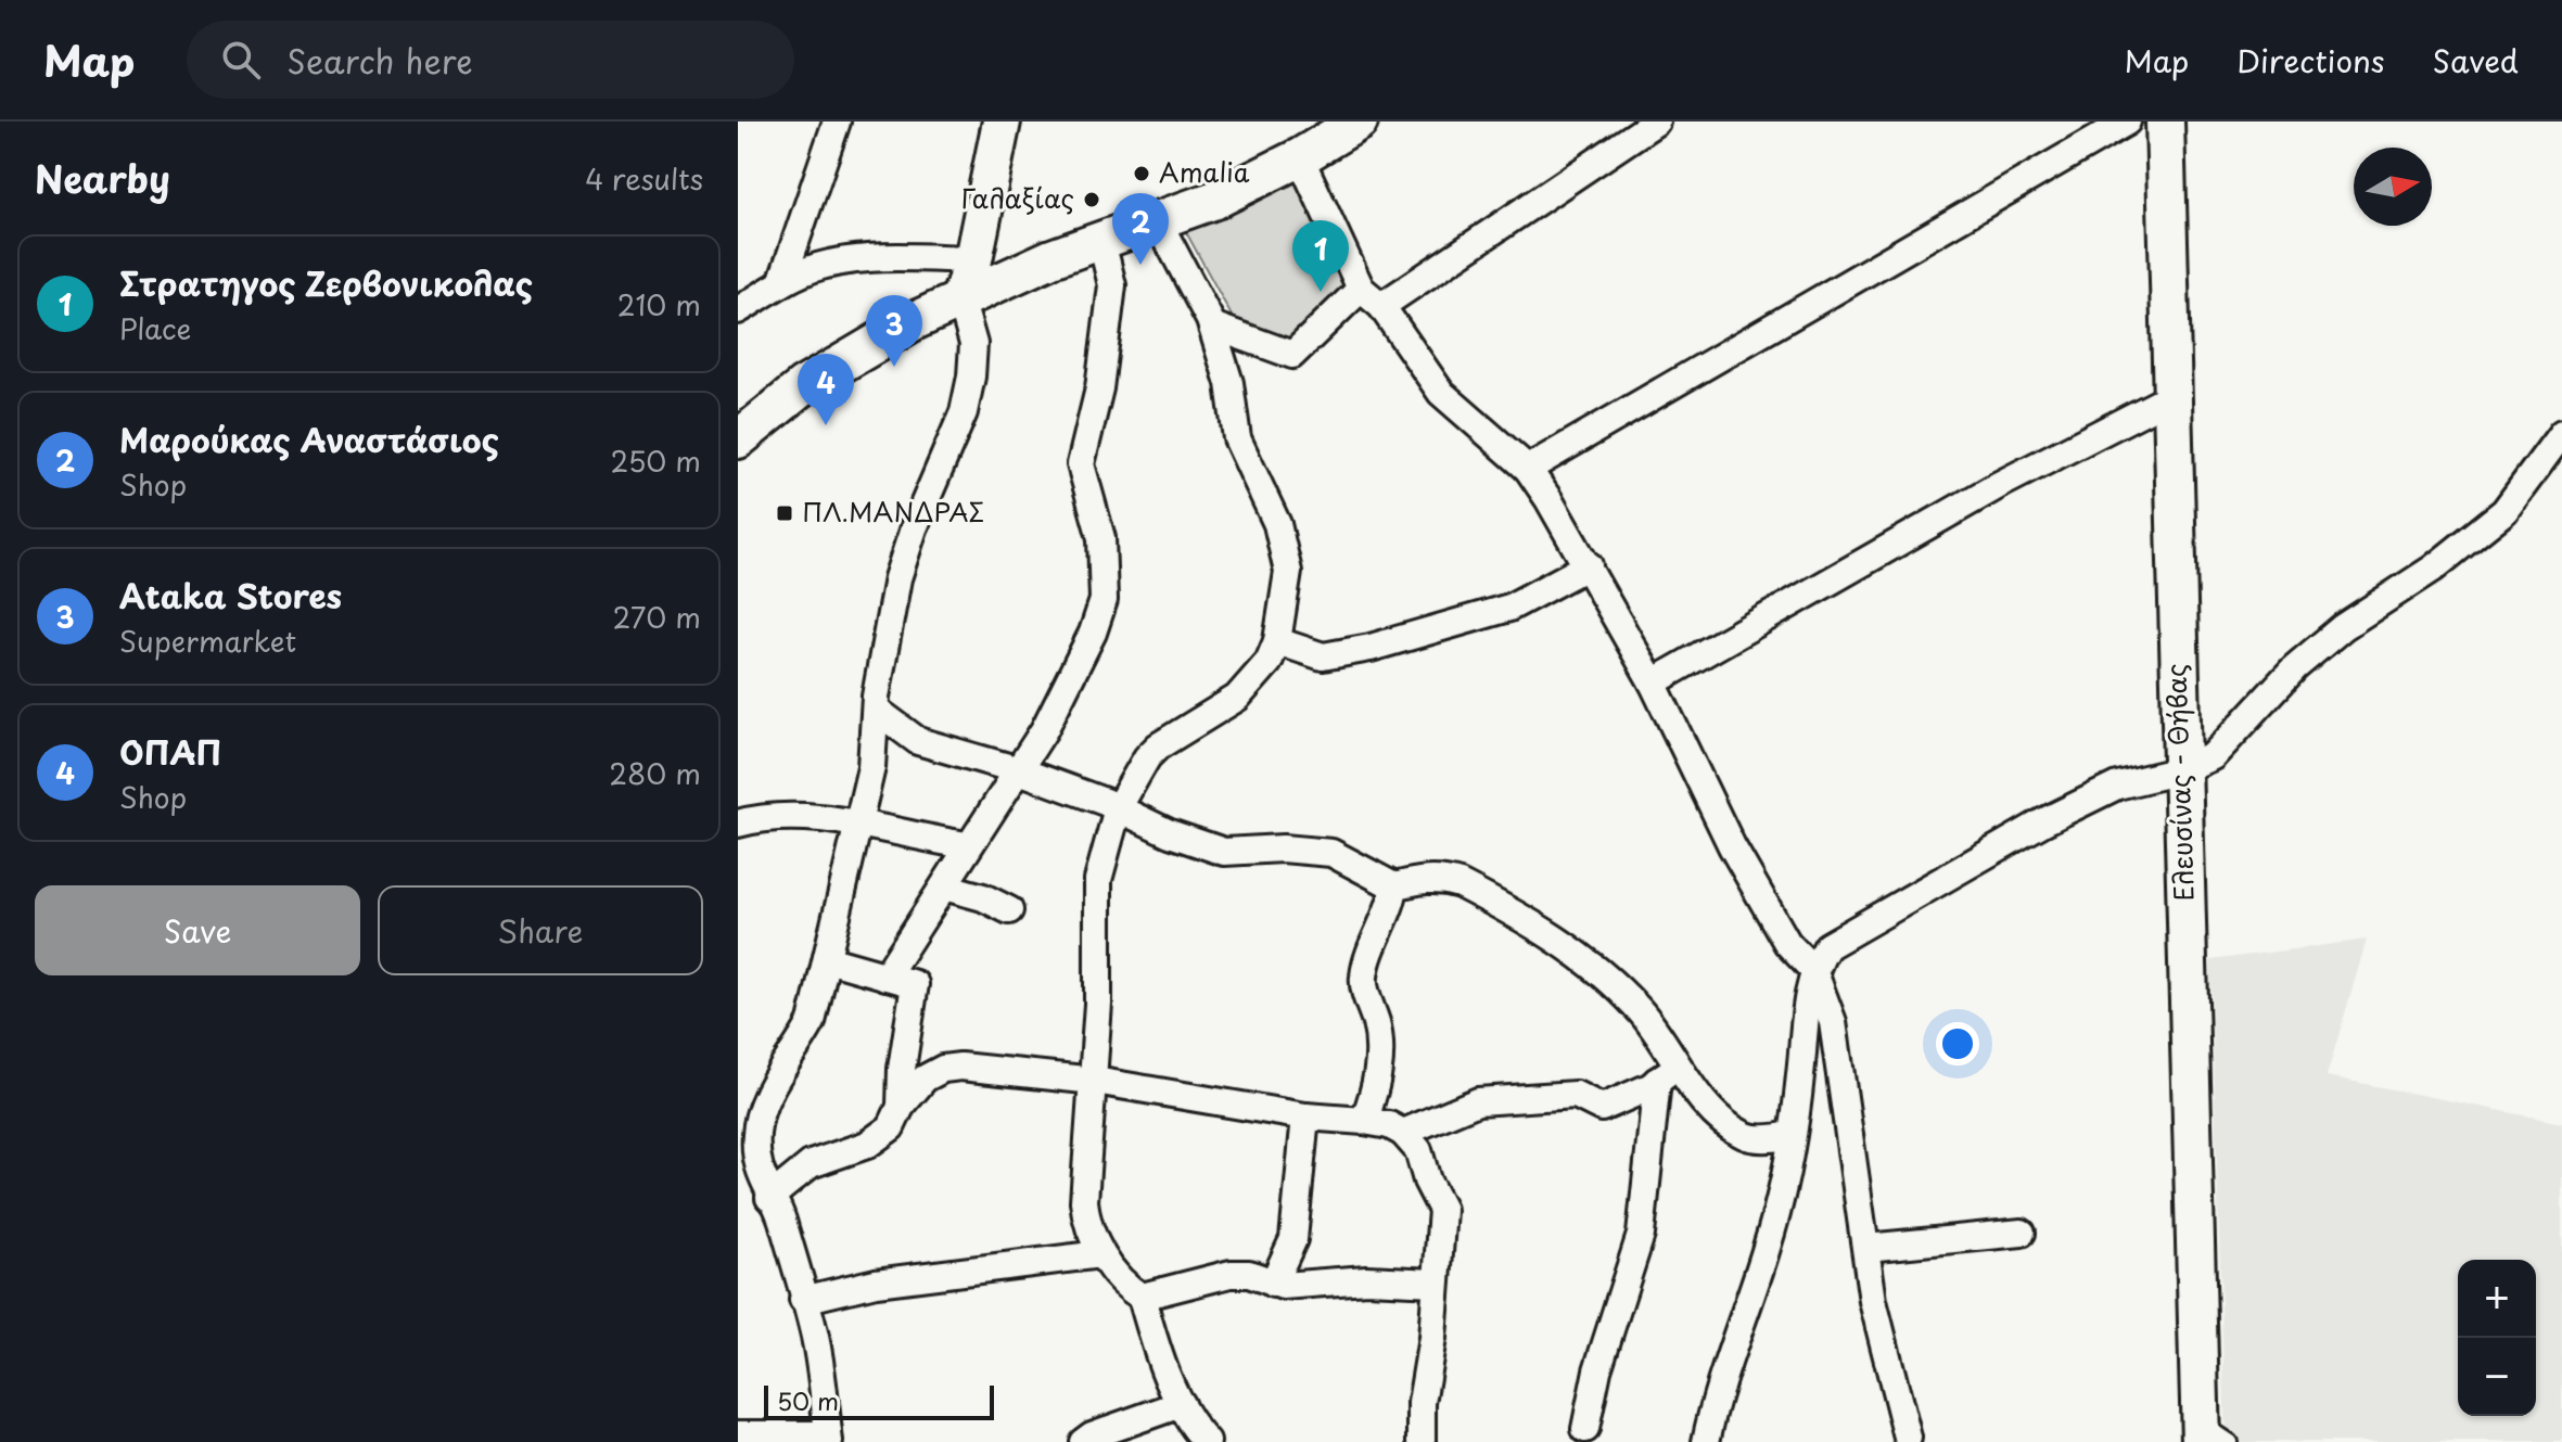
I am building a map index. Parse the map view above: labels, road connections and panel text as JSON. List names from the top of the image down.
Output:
{
  "streets": {
    "street": ["Ελευσίνας - Θήβας"]
  },
  "places": {
    "other": ["Amalia", "Γαλαξίας"],
    "transit": ["ΠΛ.ΜΑΝΔΡΑΣ"]
  },
  "scale_bar": "50 m",
  "north": "right",
  "page": {
    "header": "Map",
    "search": "Search here",
    "nav": ["Map", "Directions", "Saved"],
    "heading": ["Nearby", "4 results"],
    "pins": [
      "2",
      "1",
      "3",
      "4"
    ],
    "list": [
      {
        "mark": "1",
        "name": "Στρατηγος Ζερβονικολας",
        "note": "Place",
        "value": "210 m"
      },
      {
        "mark": "2",
        "name": "Μαρούκας Αναστάσιος",
        "note": "Shop",
        "value": "250 m"
      },
      {
        "mark": "3",
        "name": "Ataka Stores",
        "note": "Supermarket",
        "value": "270 m"
      },
      {
        "mark": "4",
        "name": "ΟΠΑΠ",
        "note": "Shop",
        "value": "280 m"
      }
    ],
    "buttons": ["Save", "Share"],
    "map_buttons": ["+", "−"],
    "scale": "50 m"
  }
}
